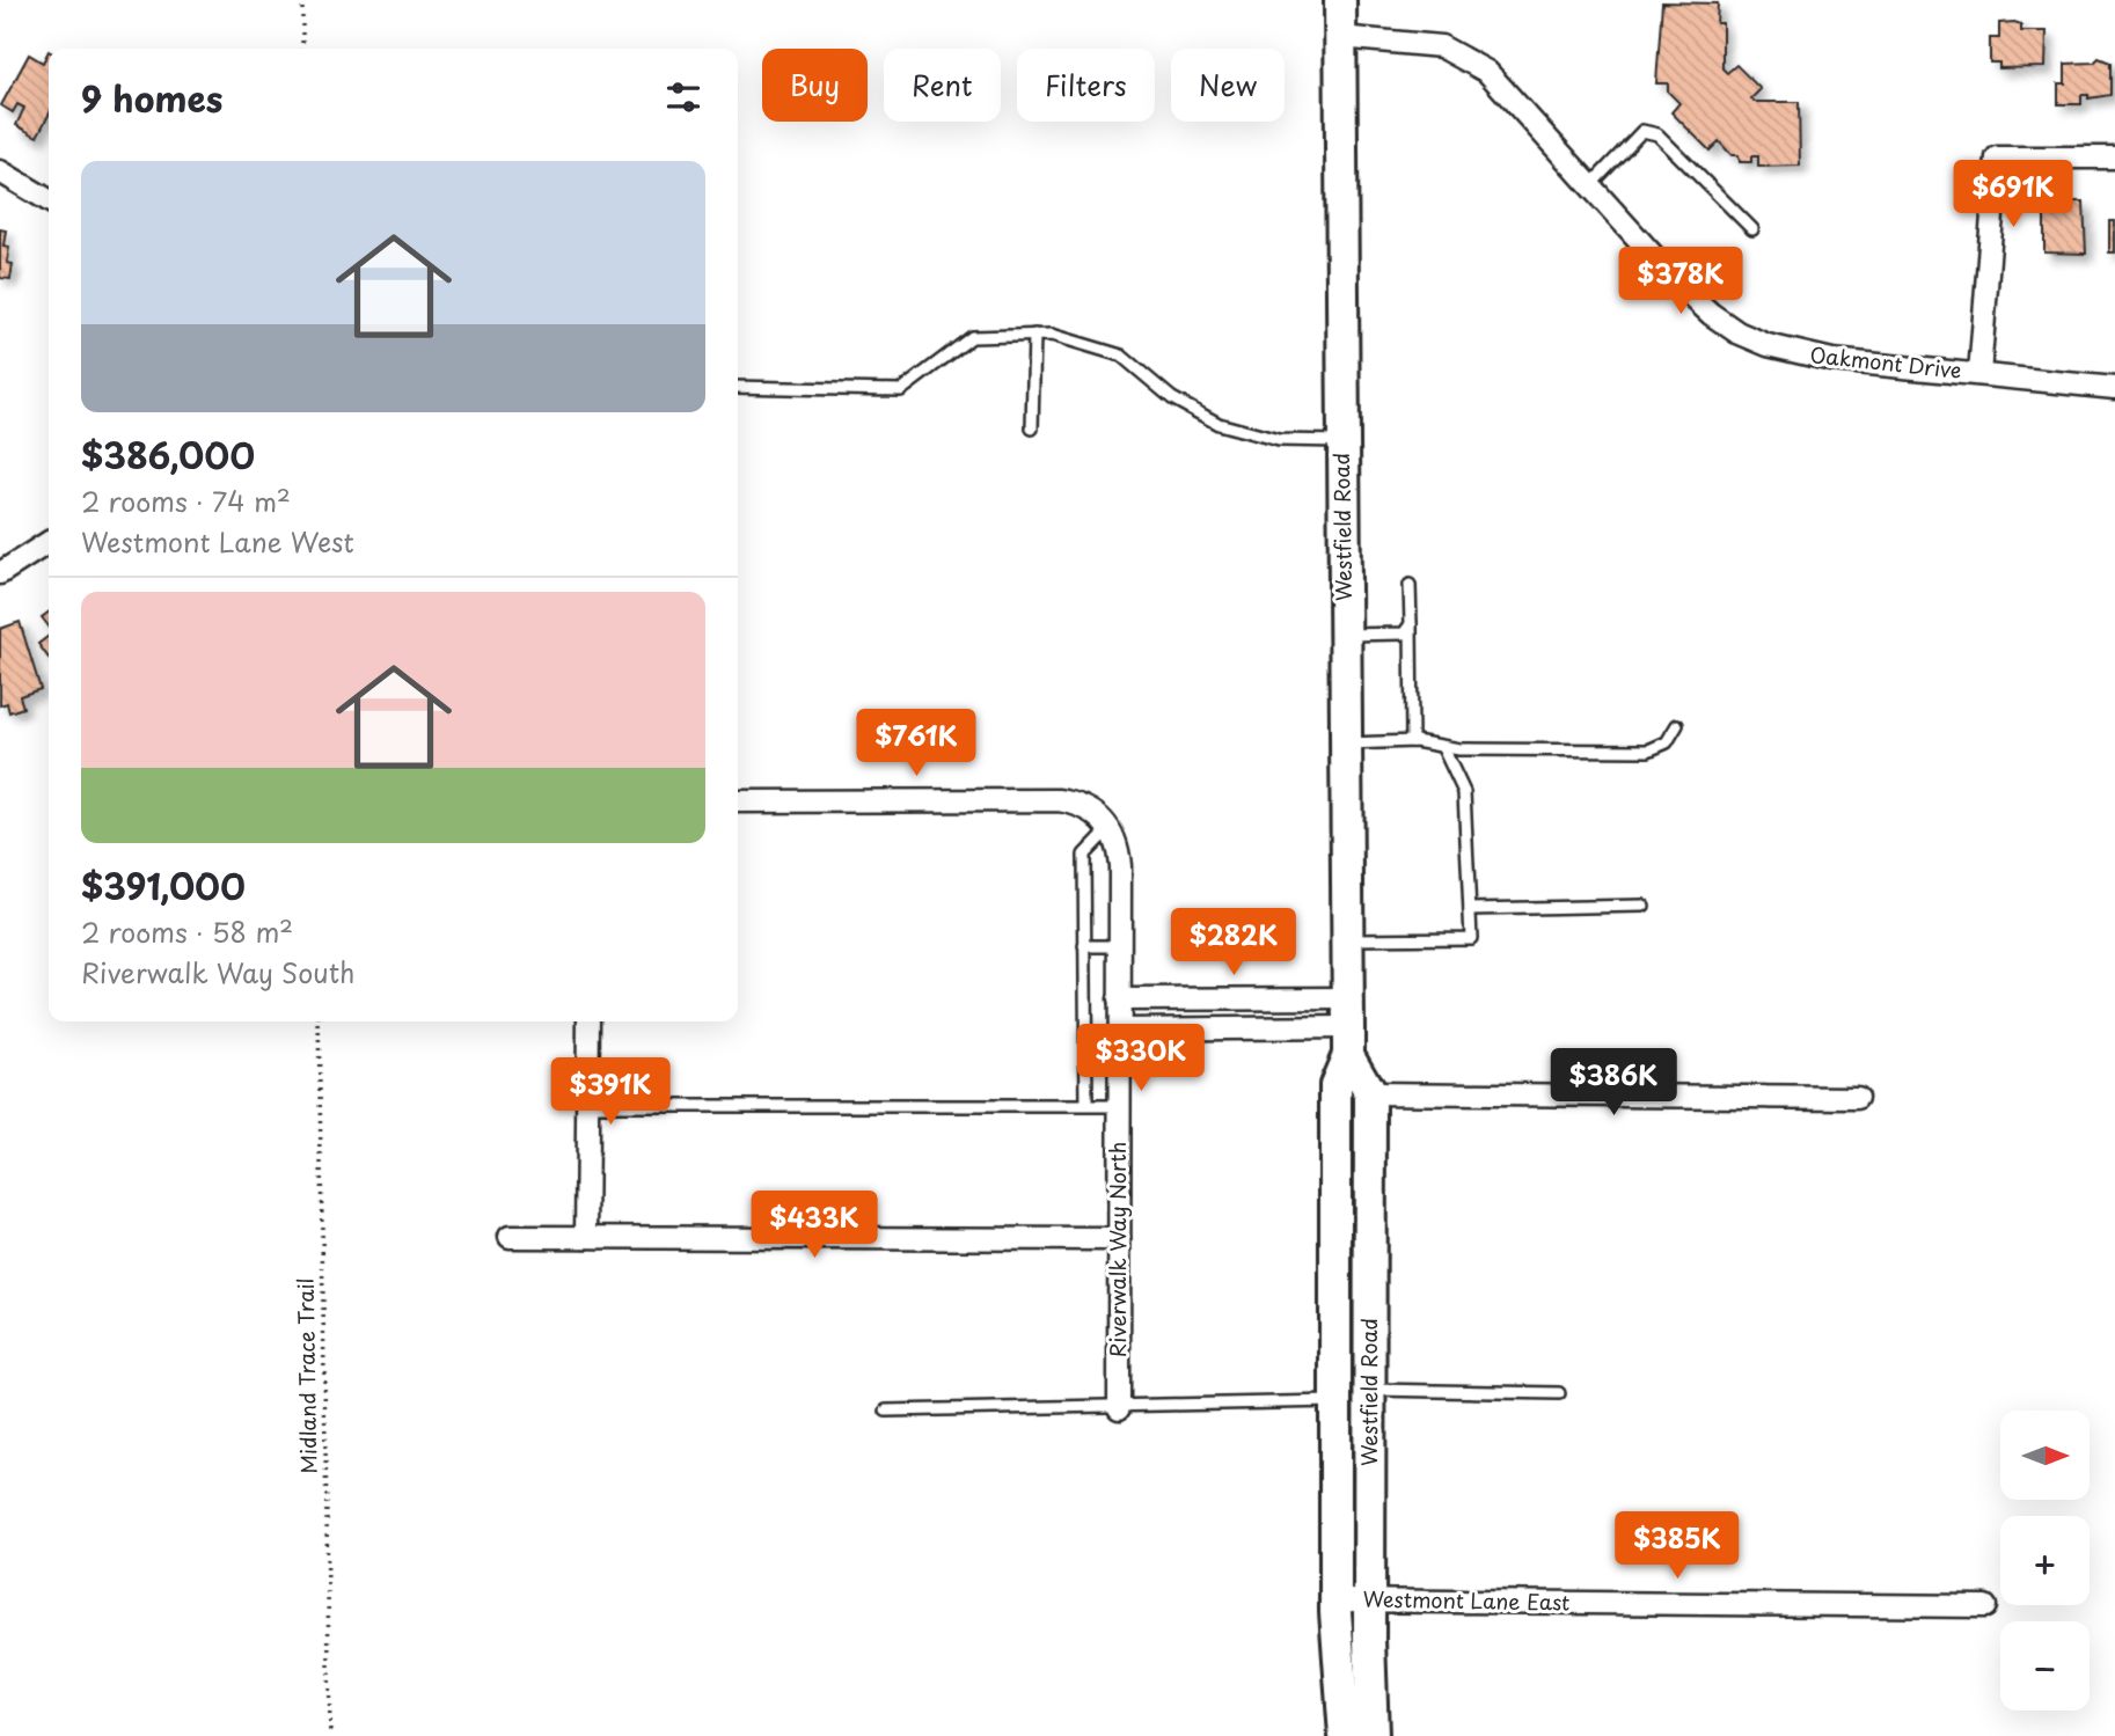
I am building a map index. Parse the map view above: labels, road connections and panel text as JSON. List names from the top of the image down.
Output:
{
  "streets": {
    "main road": ["Westfield Road"],
    "street": ["Oakmont Drive", "Riverwalk Way North", "Westmont Lane East"],
    "path": ["Midland Trace Trail"]
  },
  "crossings": [
    ["Oakmont Drive", "Westfield Road"],
    ["Westfield Road", "Westmont Lane East"]
  ],
  "north": "right",
  "page": {
    "chip": [
      "Buy",
      "Rent",
      "Filters",
      "New"
    ],
    "heading": "9 homes",
    "list": [
      {
        "name": "$386,000",
        "note": "2 rooms · 74 m² · Westmont Lane West"
      },
      {
        "name": "$391,000",
        "note": "2 rooms · 58 m² · Riverwalk Way South"
      }
    ],
    "price": [
      "$691K",
      "$378K",
      "$761K",
      "$282K",
      "$330K",
      "$386K",
      "$391K",
      "$433K",
      "$385K"
    ],
    "map_buttons": ["+", "−"]
  }
}
